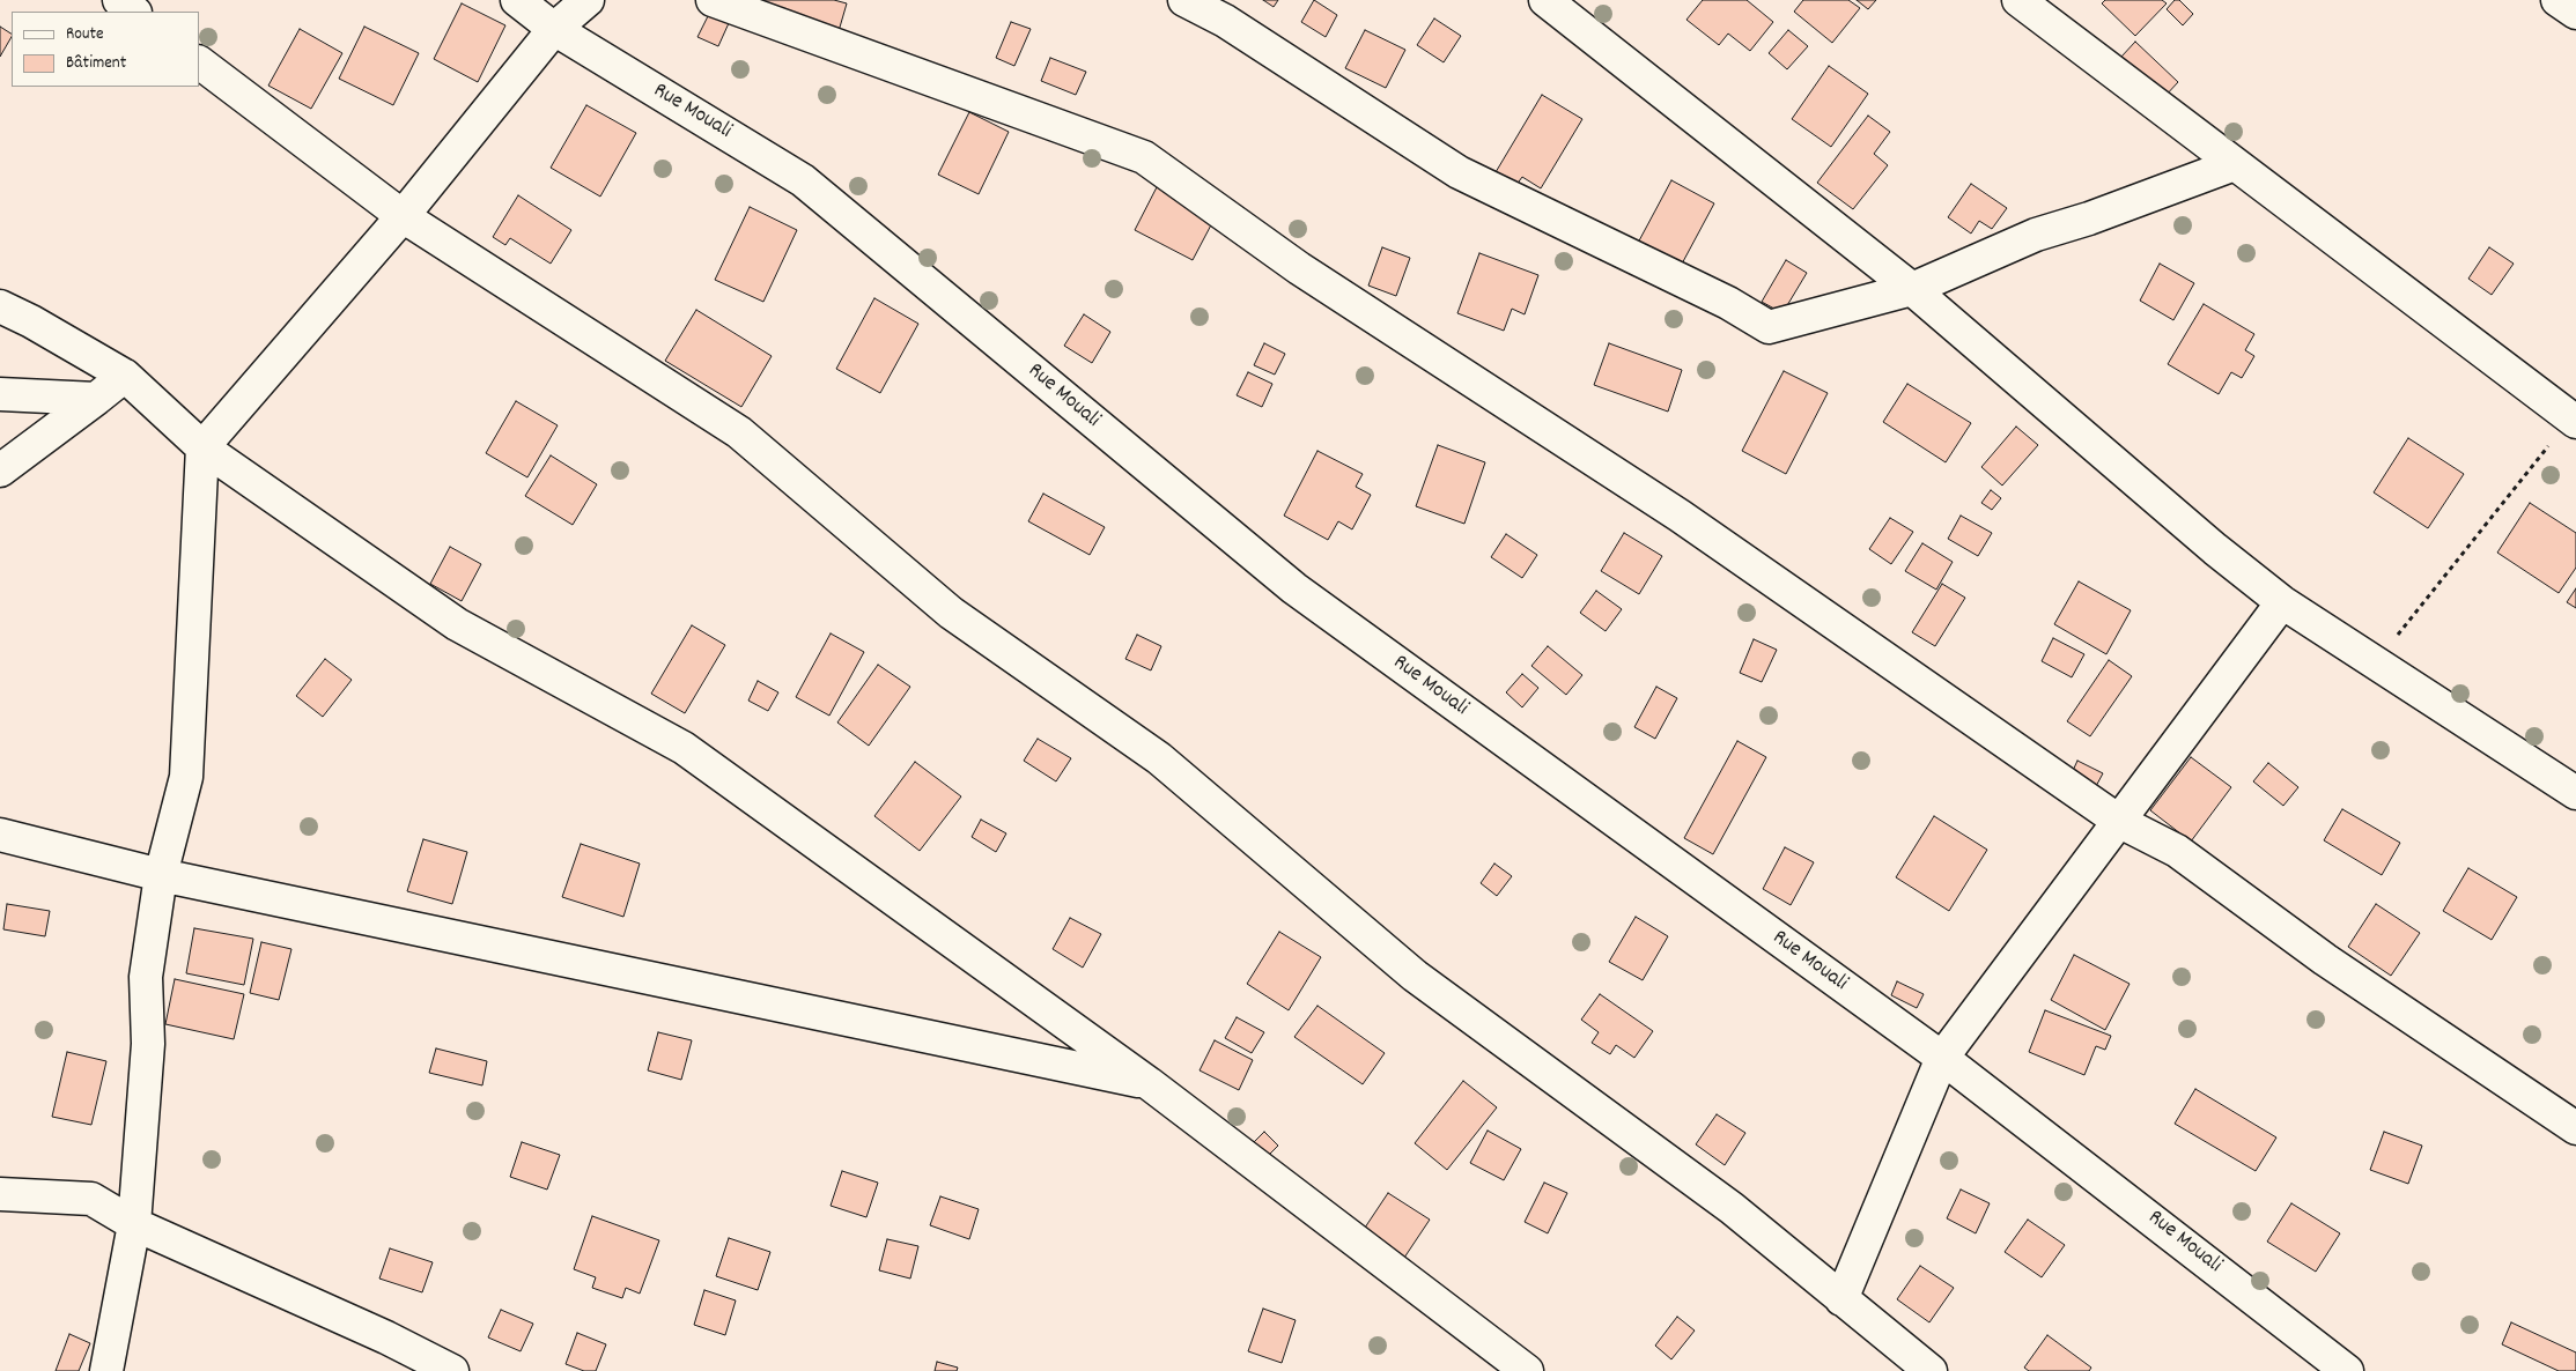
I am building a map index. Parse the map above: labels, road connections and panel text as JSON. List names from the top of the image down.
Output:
{
  "streets": {
    "street": ["Rue Mouali"]
  },
  "legend": ["Route", "Bâtiment"]
}
